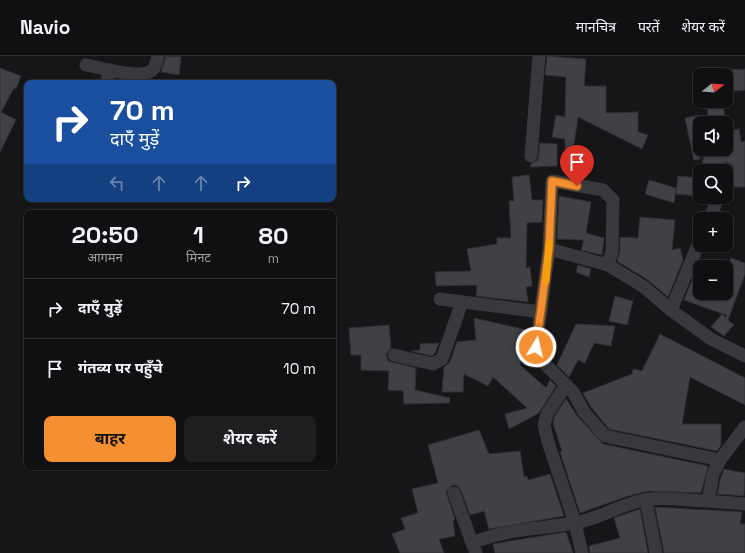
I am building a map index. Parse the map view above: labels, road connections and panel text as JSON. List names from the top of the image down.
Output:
{
  "north": "right",
  "page": {
    "header": "Navio",
    "nav": ["मानचित्र", "परतें", "शेयर करें"],
    "map_buttons": ["+", "−"],
    "turn": ["70 m", "दाएँ मुड़ें"],
    "eta": [
      "20:50",
      "आगमन",
      "1",
      "मिनट",
      "80",
      "m"
    ],
    "list": [
      {
        "name": "दाएँ मुड़ें",
        "value": "70 m"
      },
      {
        "name": "गंतव्य पर पहुँचे",
        "value": "10 m"
      }
    ],
    "buttons": ["बाहर", "शेयर करें"]
  }
}
